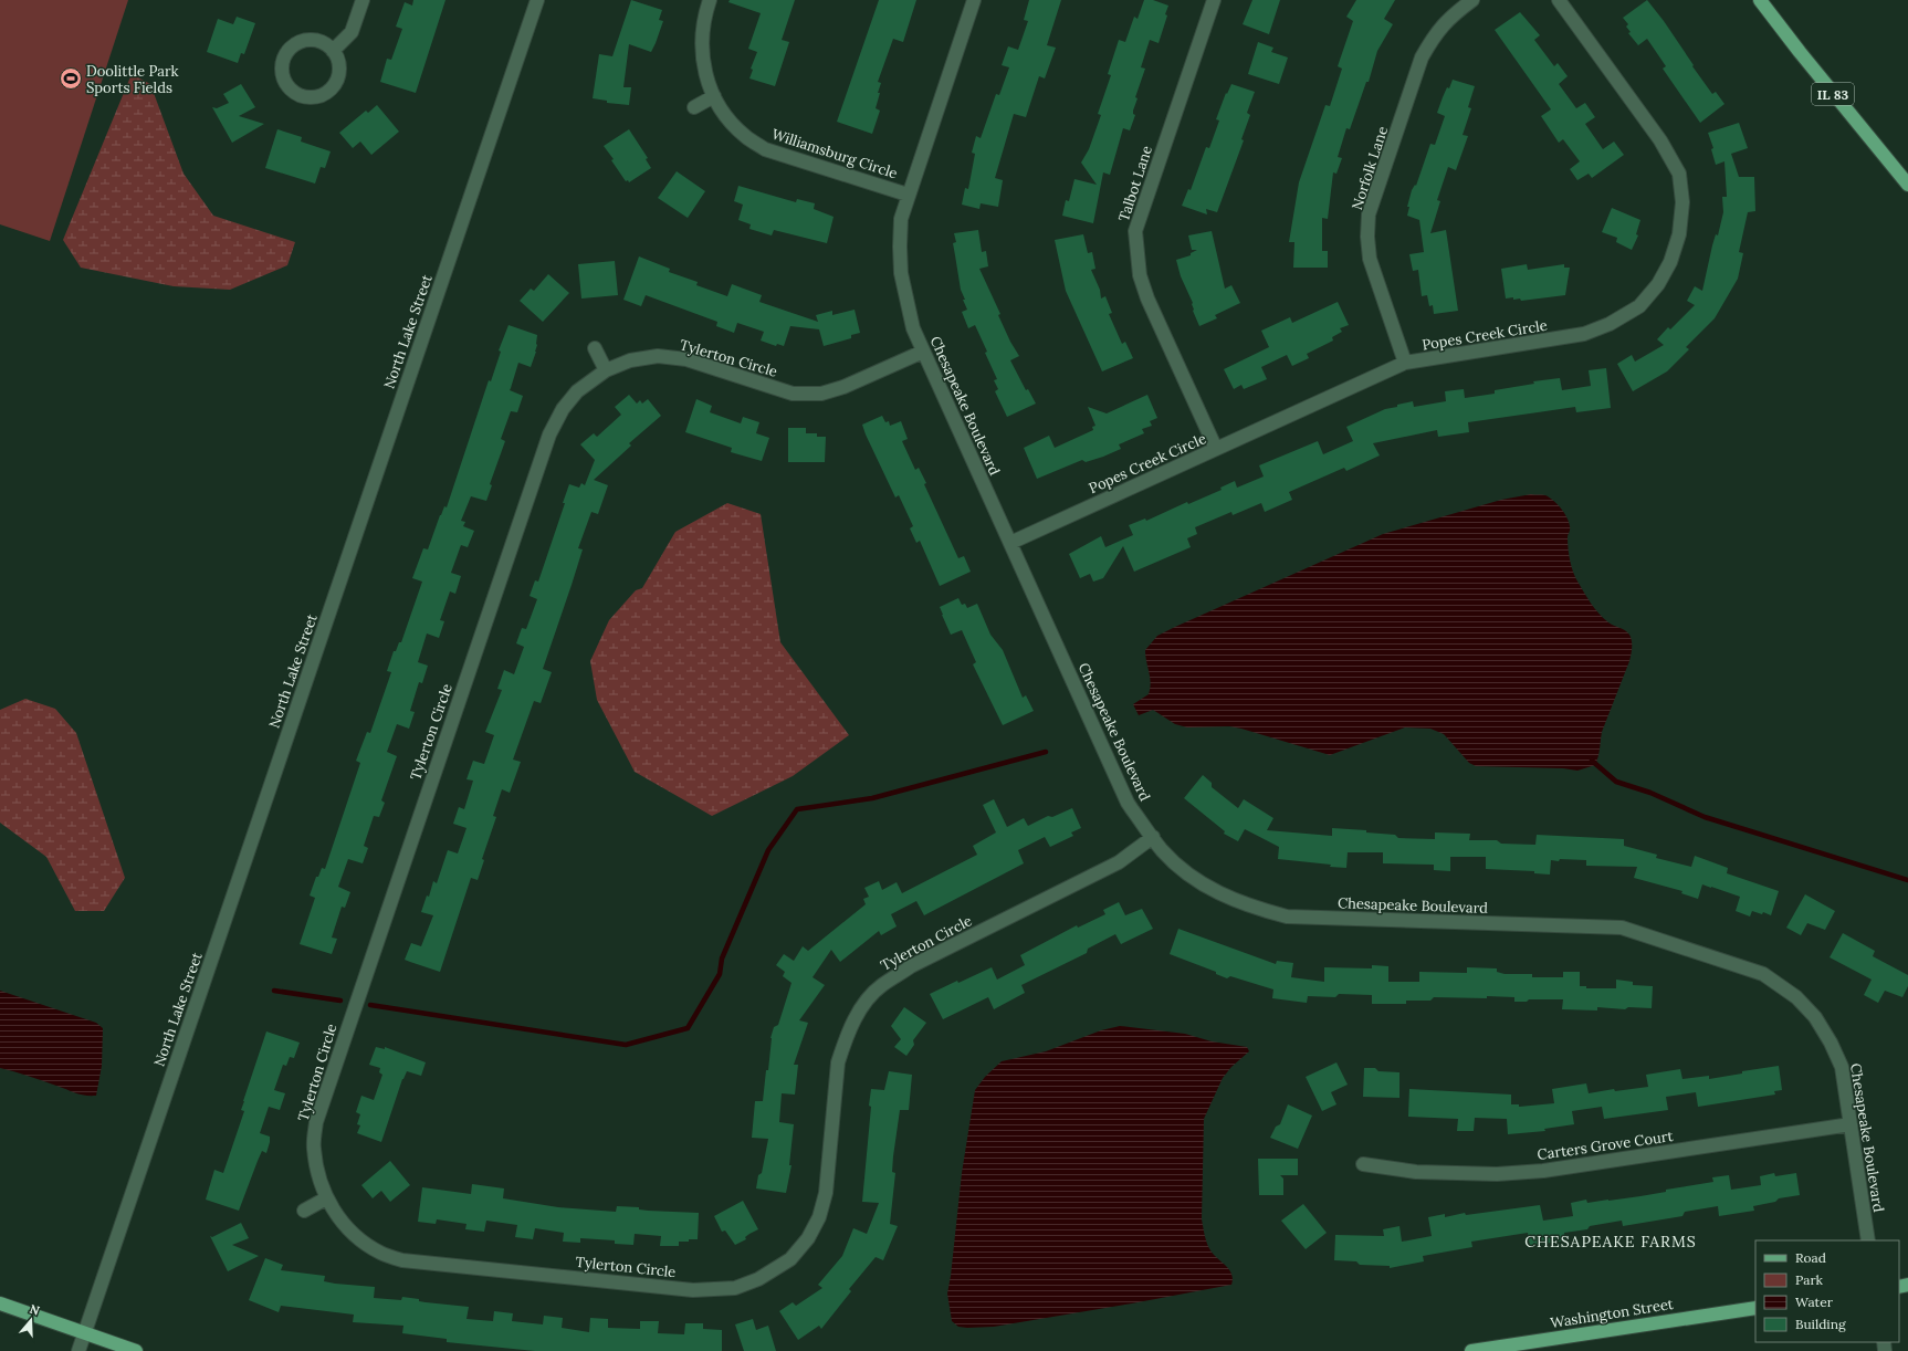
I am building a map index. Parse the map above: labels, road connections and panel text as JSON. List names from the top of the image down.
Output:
{
  "streets": {
    "main road": ["IL 83", "Washington Street"],
    "street": [
      "Williamsburg Circle",
      "Norfolk Lane",
      "Talbot Lane",
      "North Lake Street",
      "Popes Creek Circle",
      "Tylerton Circle",
      "Chesapeake Boulevard",
      "Carters Grove Court"
    ]
  },
  "crossings": [
    ["Williamsburg Circle", "Chesapeake Boulevard"],
    ["Norfolk Lane", "Popes Creek Circle"],
    ["Talbot Lane", "Popes Creek Circle"],
    ["Popes Creek Circle", "Chesapeake Boulevard"],
    ["Tylerton Circle", "Chesapeake Boulevard"],
    ["Chesapeake Boulevard", "Carters Grove Court"]
  ],
  "districts": ["CHESAPEAKE FARMS"],
  "places": {
    "sports": ["Doolittle Park Sports Fields"]
  },
  "legend": [
    "Road",
    "Park",
    "Water",
    "Building"
  ],
  "north": "top"
}
